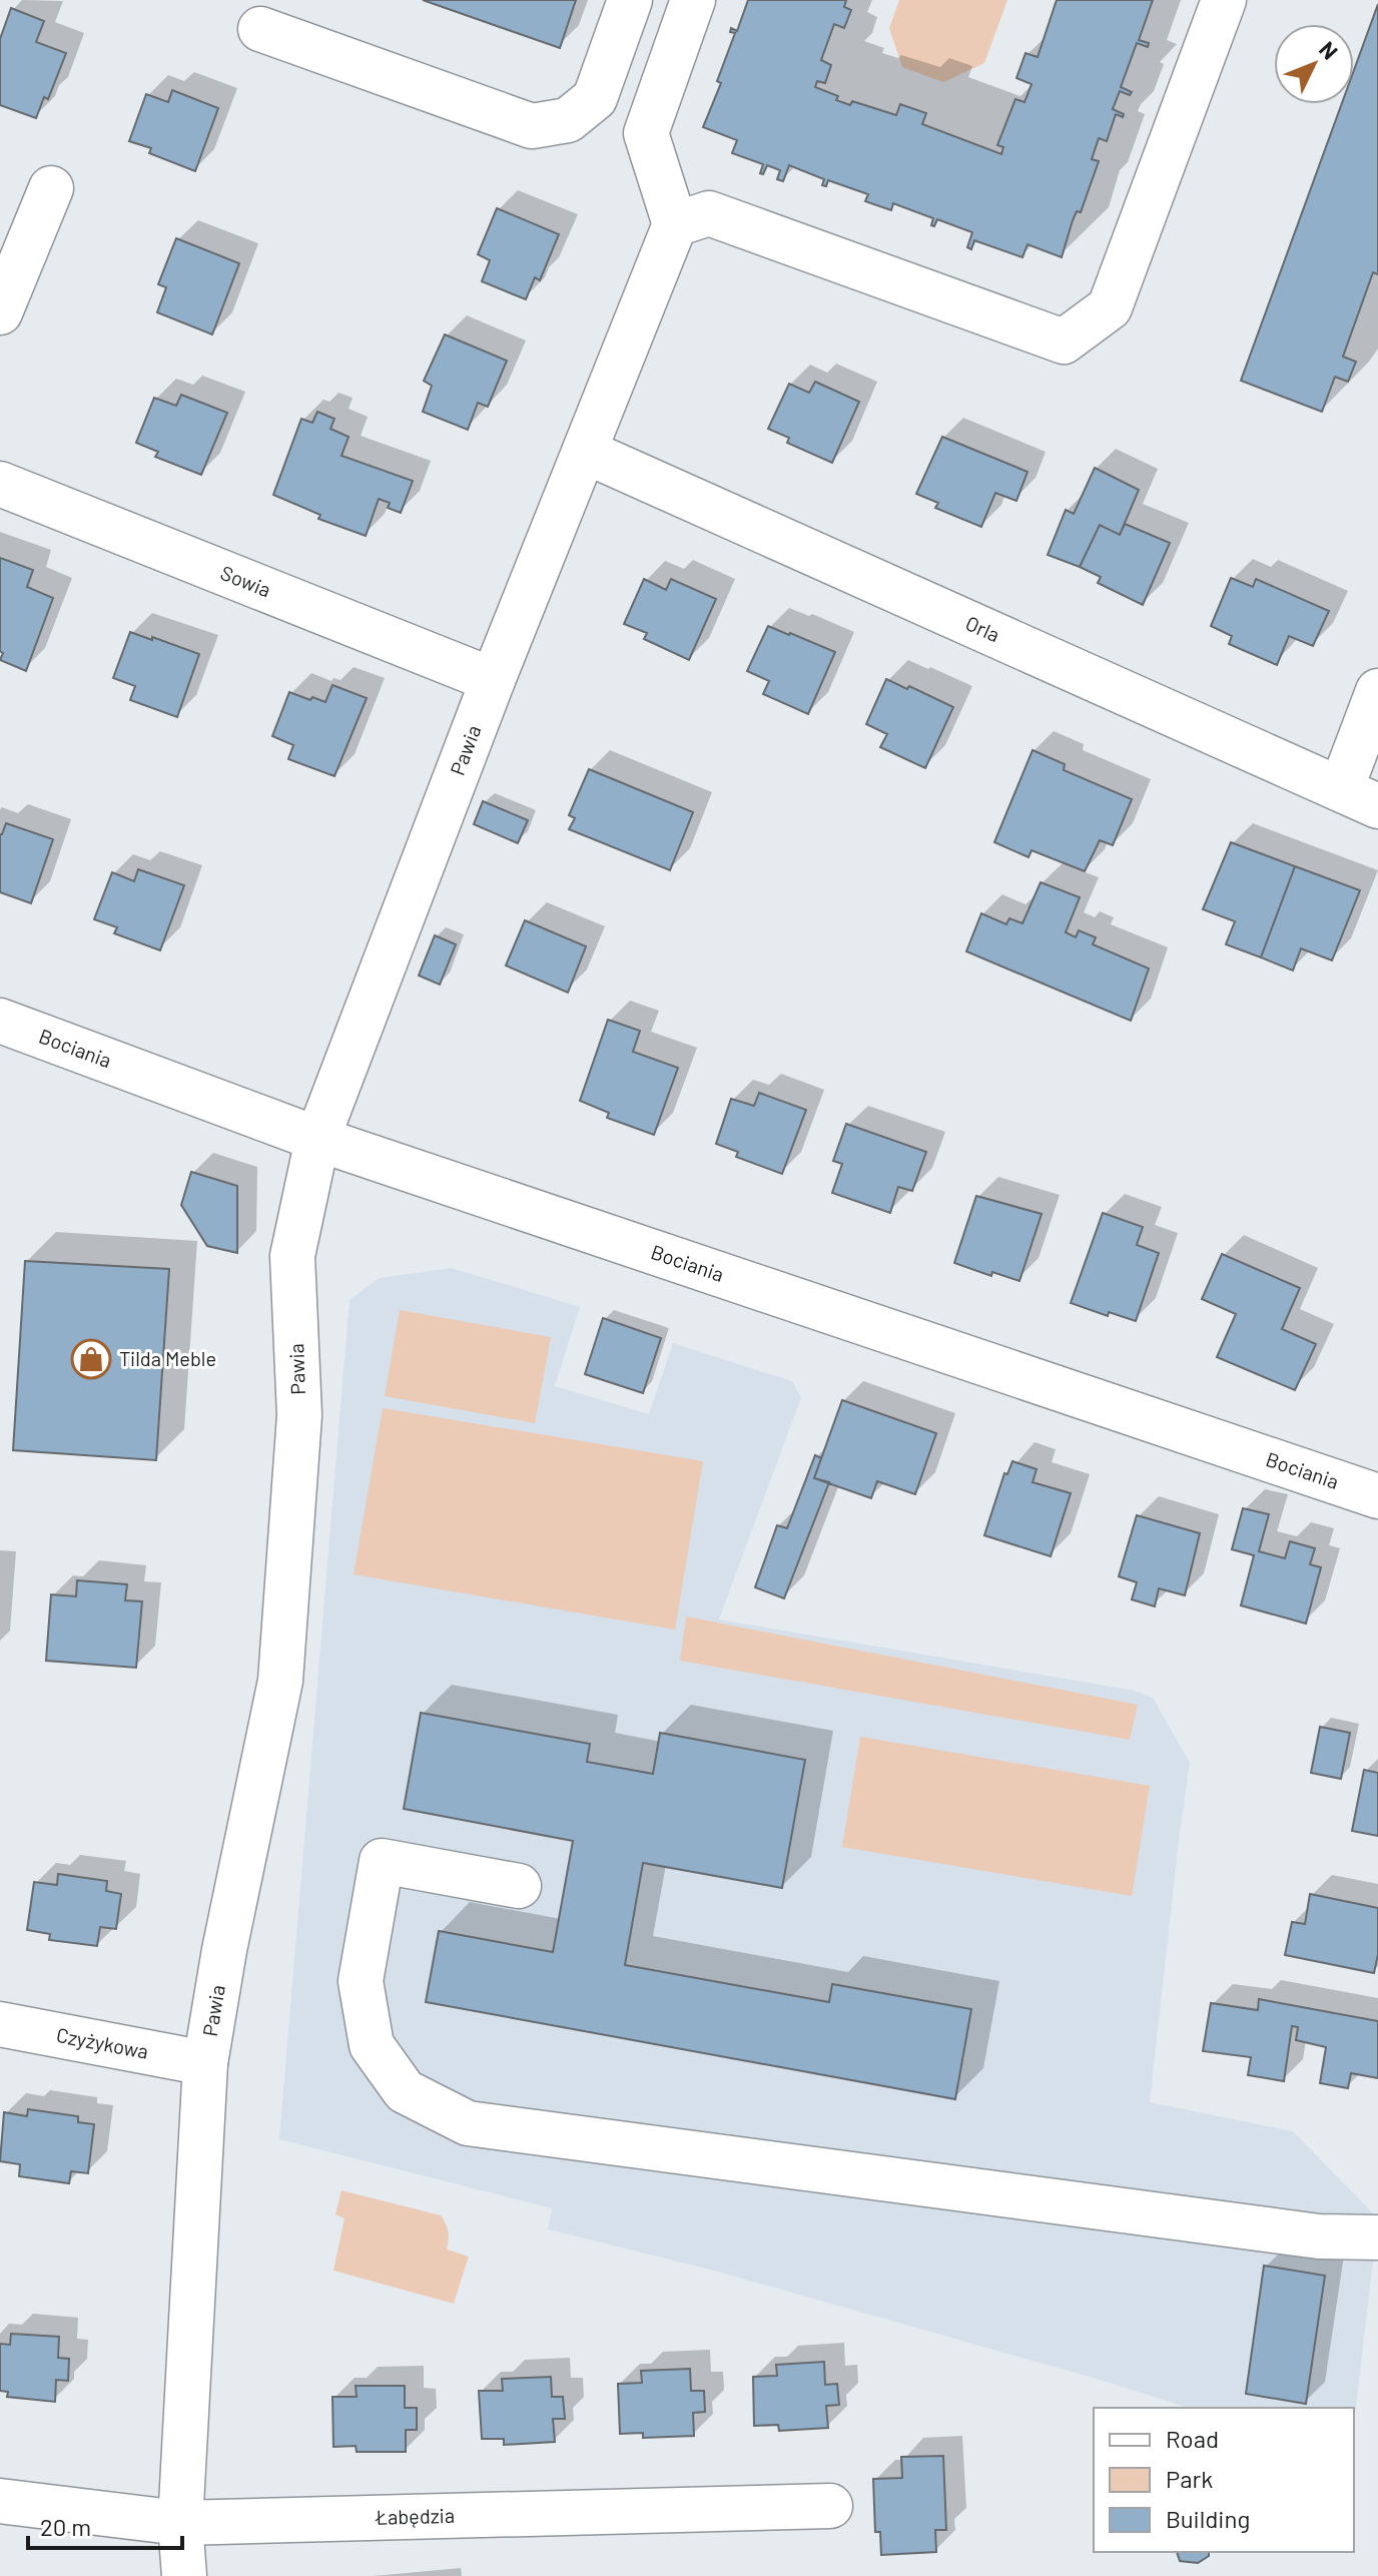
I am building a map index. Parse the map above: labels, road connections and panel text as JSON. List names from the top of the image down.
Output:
{
  "streets": {
    "street": [
      "Sowia",
      "Orla",
      "Pawia",
      "Bociania",
      "Czyżykowa",
      "Łabędzia"
    ]
  },
  "crossings": [
    ["Sowia", "Pawia"],
    ["Orla", "Pawia"],
    ["Pawia", "Bociania"],
    ["Pawia", "Czyżykowa"],
    ["Pawia", "Łabędzia"]
  ],
  "places": {
    "shop": ["Tilda Meble"]
  },
  "legend": ["Road", "Park", "Building"],
  "scale_bar": "20 m",
  "north": "top right"
}
